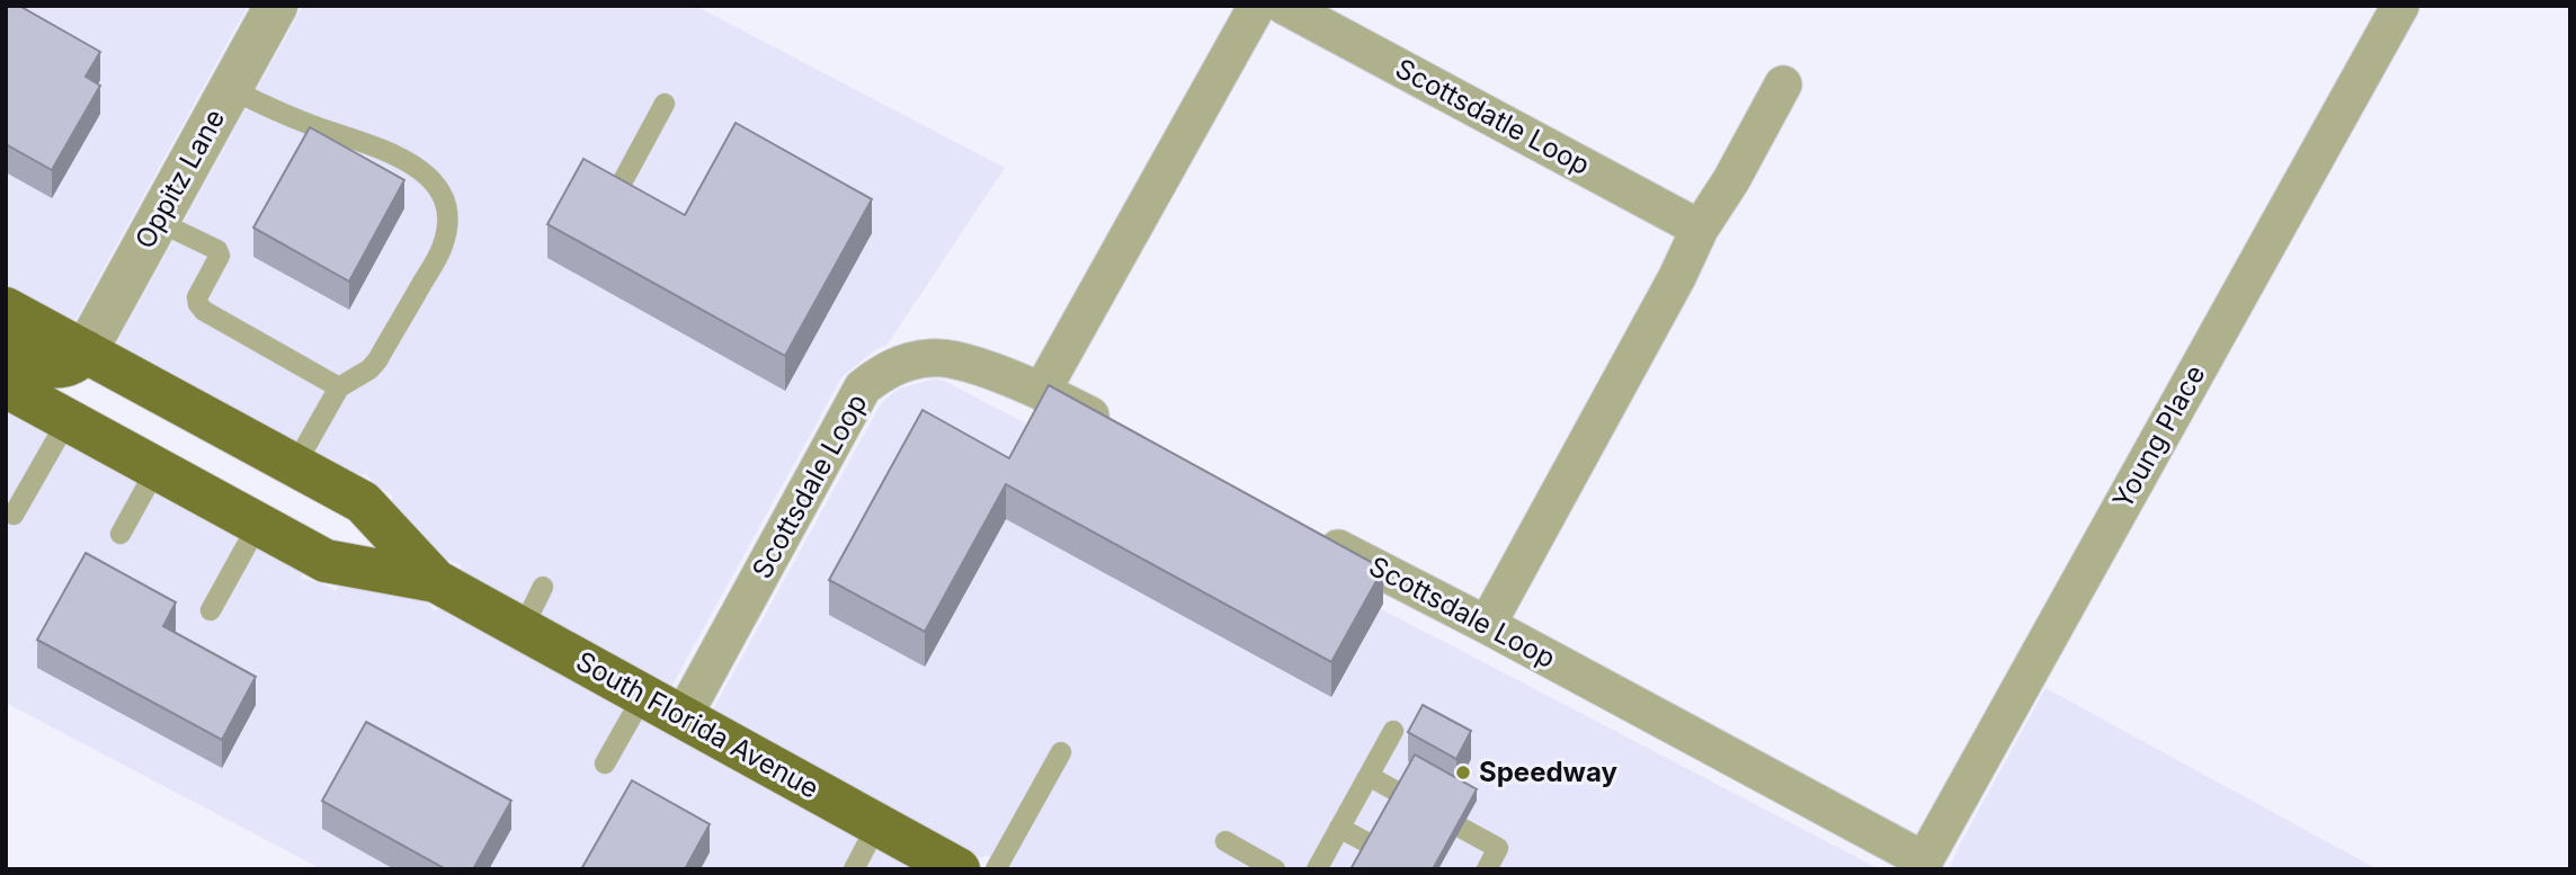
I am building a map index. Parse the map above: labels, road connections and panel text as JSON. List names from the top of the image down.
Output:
{
  "streets": {
    "main road": ["South Florida Avenue"],
    "street": [
      "Scottsdatle Loop",
      "Oppitz Lane",
      "Young Place",
      "Scottsdale Loop"
    ]
  },
  "crossings": [
    ["Oppitz Lane", "South Florida Avenue"],
    ["Young Place", "Scottsdale Loop"],
    ["Scottsdale Loop", "South Florida Avenue"]
  ],
  "places": ["Speedway"]
}
